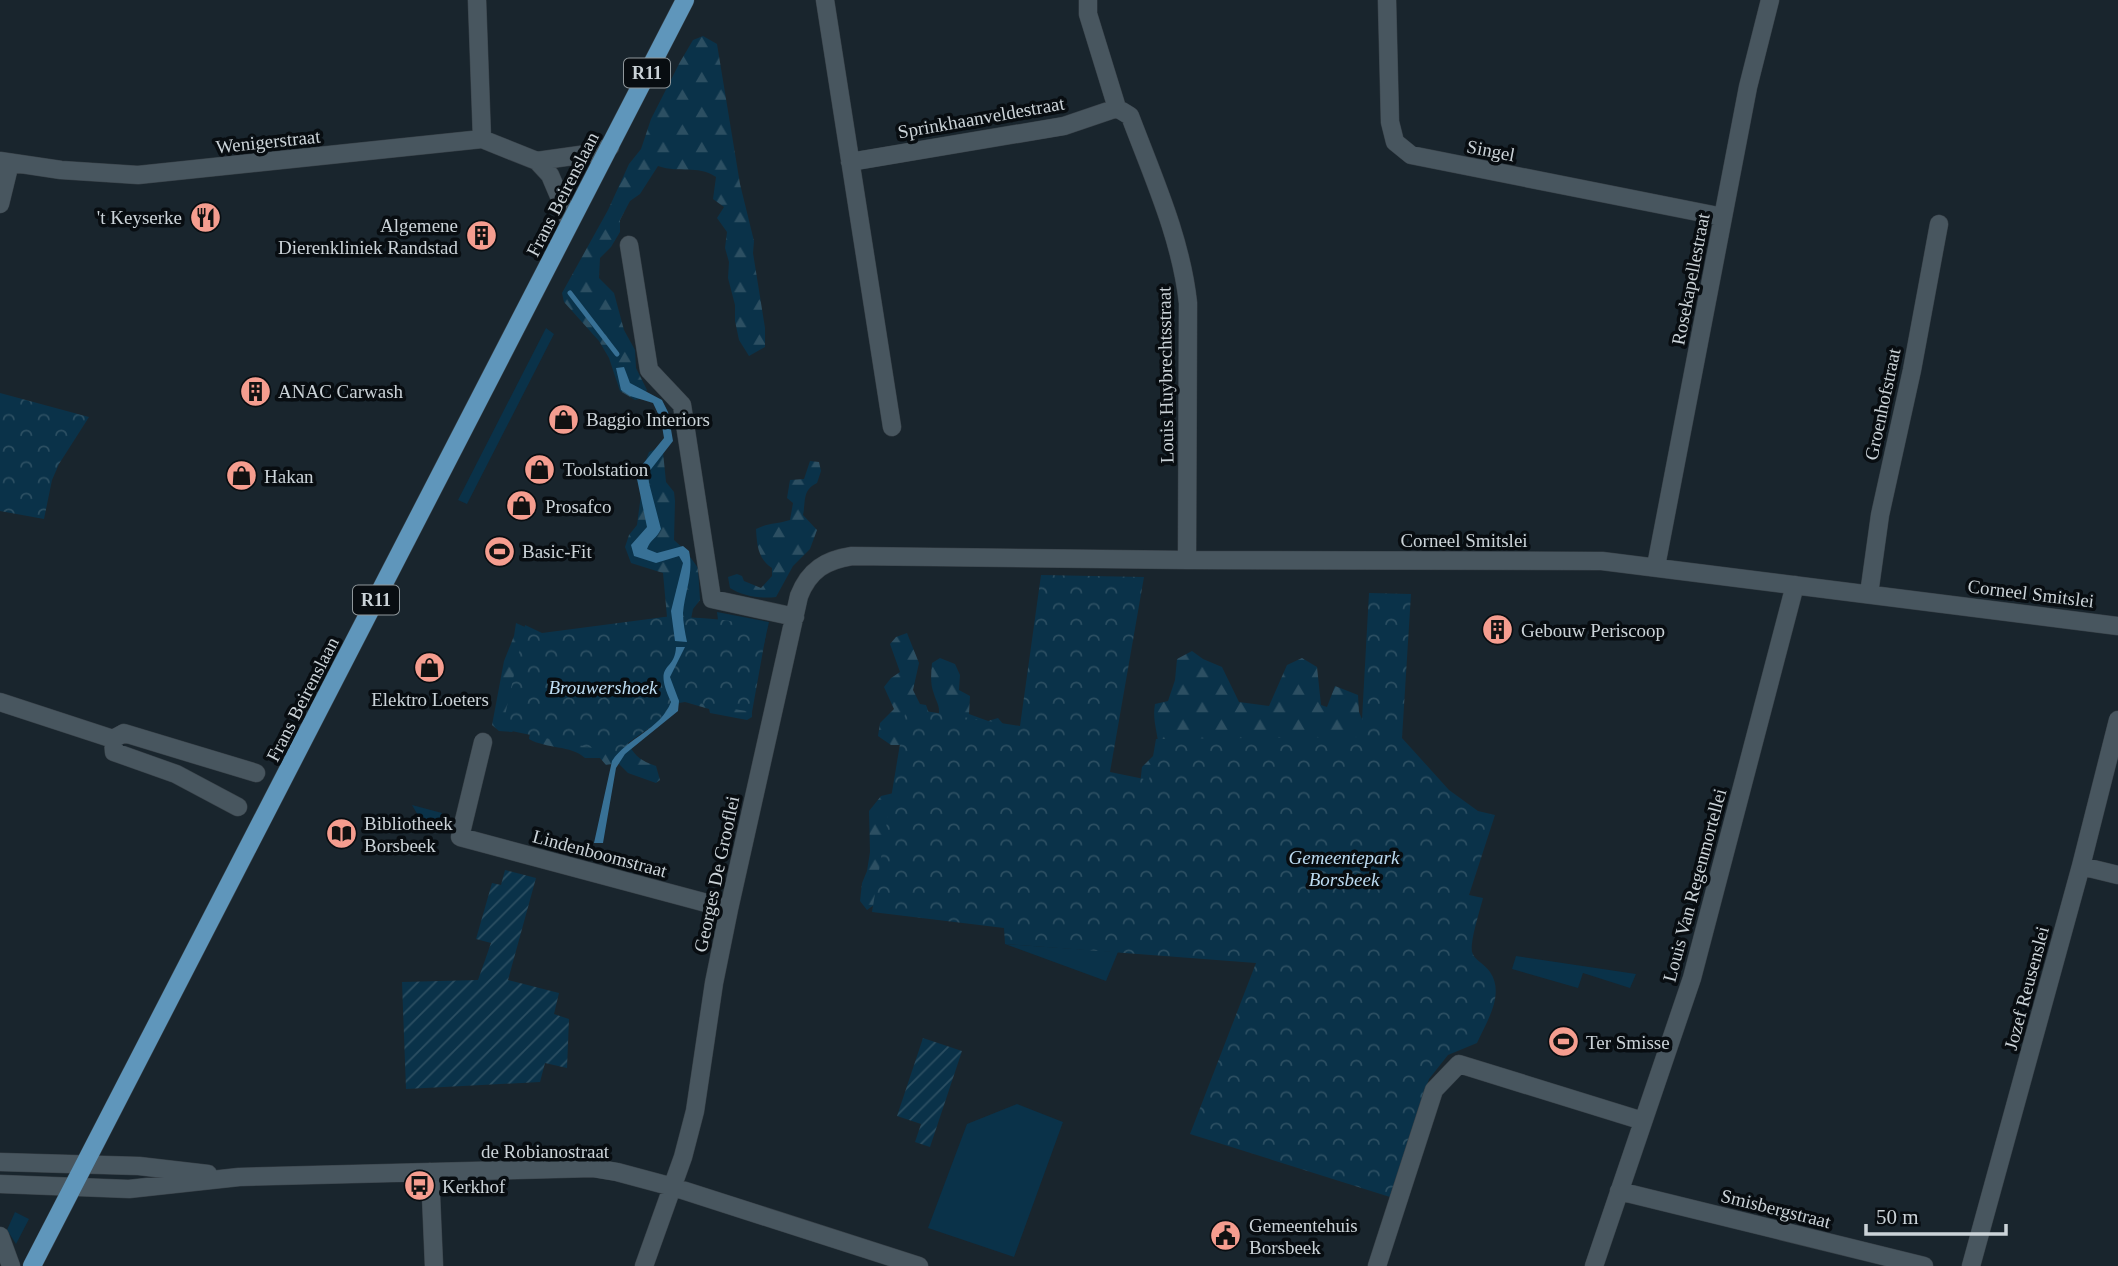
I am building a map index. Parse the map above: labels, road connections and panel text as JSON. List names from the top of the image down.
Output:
{
  "streets": {
    "main road": ["R11", "Frans Beirenslaan"],
    "street": [
      "Sprinkhaanveldestraat",
      "Wenigerstraat",
      "Singel",
      "Rosekapellestraat",
      "Louis Huybrechtsstraat",
      "Groenhofstraat",
      "Corneel Smitslei",
      "Lindenboomstraat",
      "Georges De Grooflei",
      "Louis Van Regenmortellei",
      "Jozef Reusenslei",
      "de Robianostraat",
      "Smisbergstraat"
    ]
  },
  "crossings": [
    ["Sprinkhaanveldestraat", "Louis Huybrechtsstraat"],
    ["Wenigerstraat", "Frans Beirenslaan"],
    ["Singel", "Rosekapellestraat"],
    ["Frans Beirenslaan", "de Robianostraat"],
    ["Rosekapellestraat", "Corneel Smitslei"],
    ["Louis Huybrechtsstraat", "Corneel Smitslei"],
    ["Groenhofstraat", "Corneel Smitslei"],
    ["Corneel Smitslei", "Georges De Grooflei"],
    ["Corneel Smitslei", "Louis Van Regenmortellei"],
    ["Lindenboomstraat", "Georges De Grooflei"],
    ["Georges De Grooflei", "de Robianostraat"],
    ["Louis Van Regenmortellei", "Smisbergstraat"]
  ],
  "parks": ["Brouwershoek", "Gemeentepark Borsbeek"],
  "places": {
    "restaurant": ["'t Keyserke"],
    "building": ["Algemene Dierenkliniek Randstad", "ANAC Carwash", "Gebouw Periscoop"],
    "shop": [
      "Baggio Interiors",
      "Toolstation",
      "Hakan",
      "Prosafco",
      "Elektro Loeters"
    ],
    "sports": ["Basic-Fit", "Ter Smisse"],
    "library": ["Bibliotheek Borsbeek"],
    "bus stop": ["Kerkhof"],
    "public building": ["Gemeentehuis Borsbeek"]
  },
  "scale_bar": "50 m"
}
